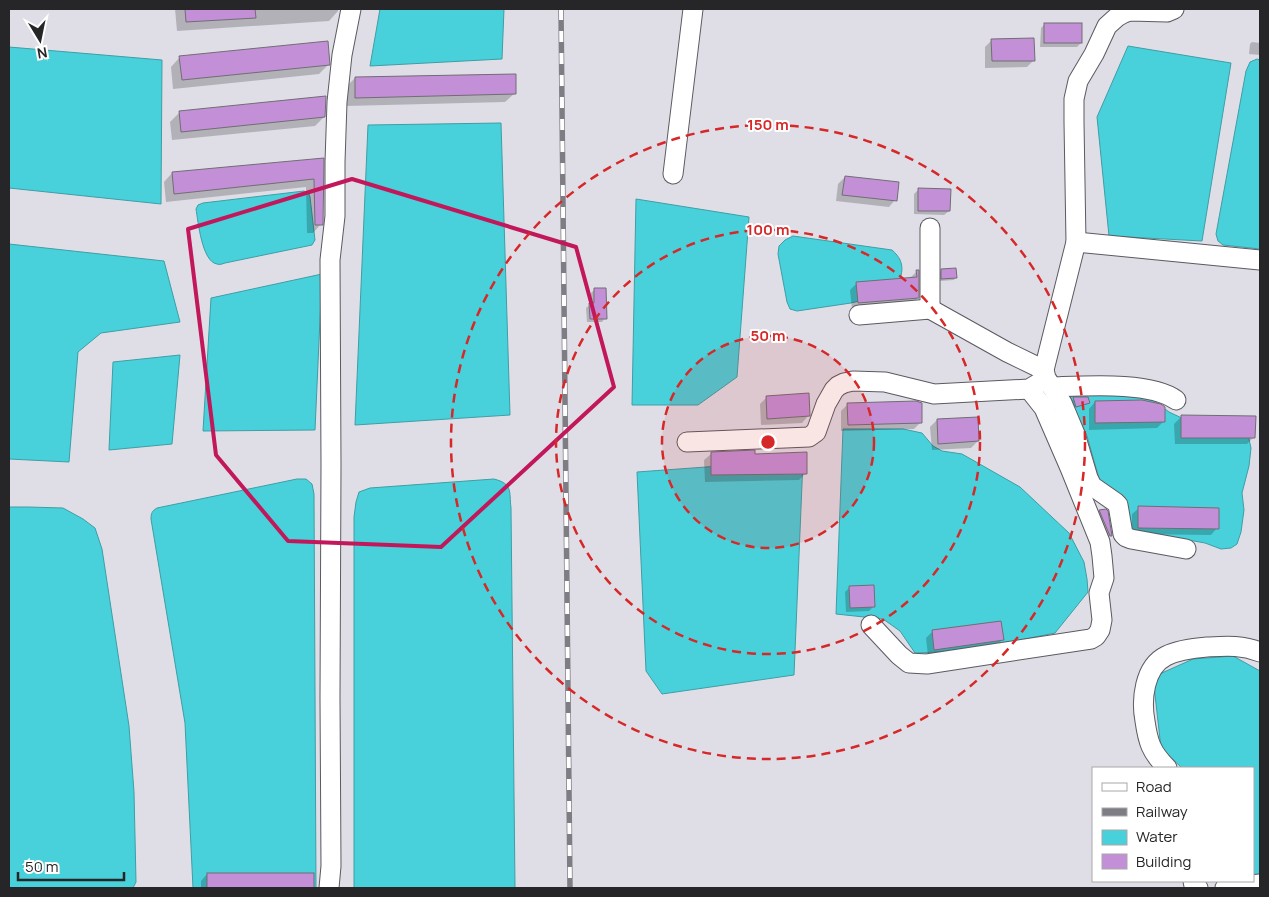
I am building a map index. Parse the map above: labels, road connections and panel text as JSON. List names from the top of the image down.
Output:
{
  "legend": [
    "Road",
    "Railway",
    "Water",
    "Building"
  ],
  "scale_bar": "50 m",
  "north": "bottom",
  "rings": ["150 m", "100 m", "50 m"]
}
